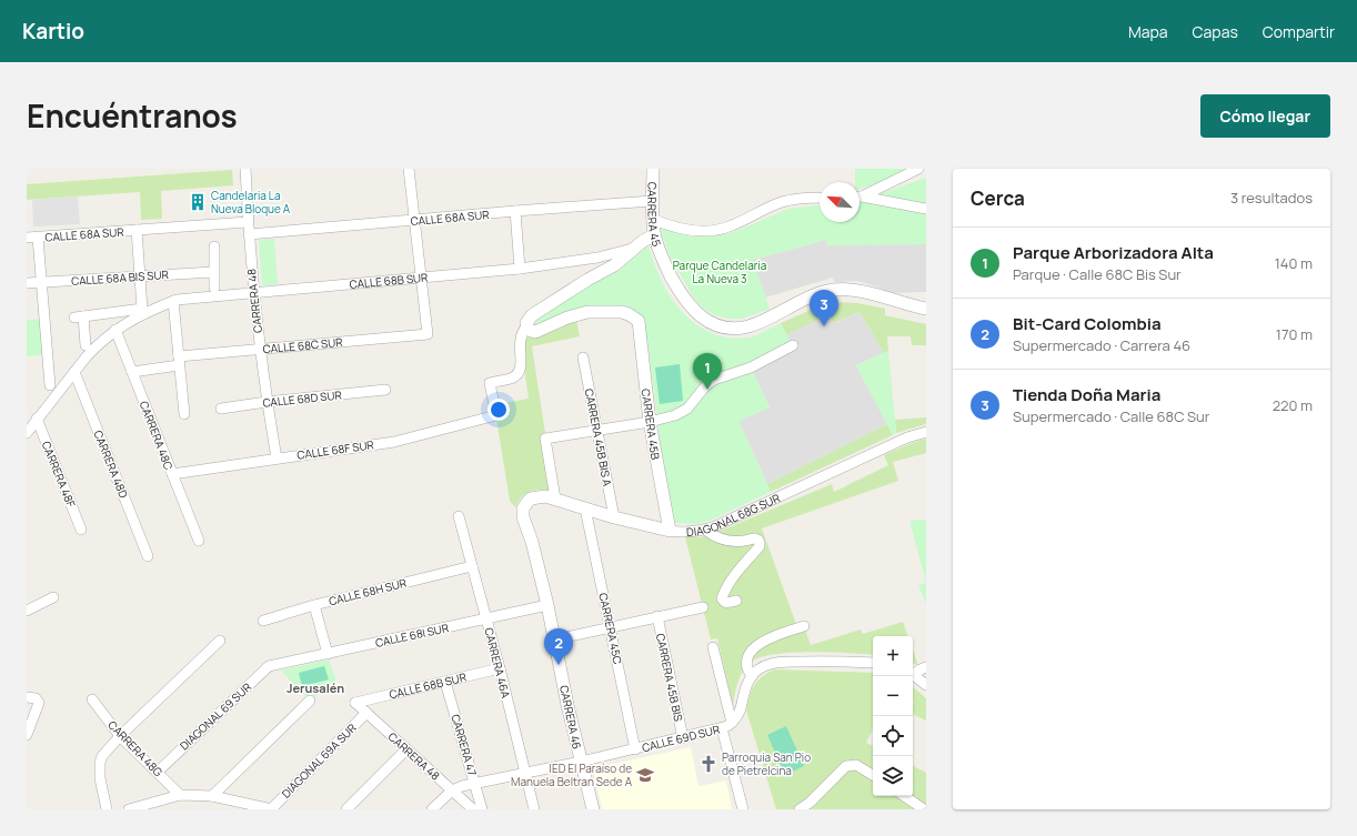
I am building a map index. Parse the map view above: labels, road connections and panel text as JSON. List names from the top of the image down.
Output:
{
  "streets": {
    "street": [
      "CARRERA 45",
      "CALLE 68A SUR",
      "CALLE 68A BIS SUR",
      "CALLE 68B SUR",
      "CARRERA 48",
      "CALLE 68C SUR",
      "CALLE 68D SUR",
      "CARRERA 45B",
      "CARRERA 48C",
      "CARRERA 45B BIS A",
      "CALLE 68F SUR",
      "CARRERA 48D",
      "CARRERA 48F",
      "DIAGONAL 68G SUR",
      "CALLE 68H SUR",
      "CARRERA 45C",
      "CALLE 68I SUR",
      "CARRERA 46A",
      "CARRERA 45B BIS",
      "DIAGONAL 69 SUR",
      "CARRERA 46",
      "CALLE 69D SUR",
      "CARRERA 47",
      "CARRERA 48G",
      "DIAGONAL 69A SUR"
    ]
  },
  "crossings": [
    ["CARRERA 45", "CALLE 68A SUR"],
    ["CARRERA 45", "CALLE 68B SUR"],
    ["CALLE 68A SUR", "CARRERA 48"],
    ["CALLE 68B SUR", "CARRERA 48"],
    ["CALLE 68B SUR", "CALLE 68C SUR"],
    ["CALLE 68B SUR", "CARRERA 45B"],
    ["CALLE 68B SUR", "CALLE 68F SUR"],
    ["CALLE 68B SUR", "CARRERA 46A"],
    ["CALLE 68B SUR", "CARRERA 47"],
    ["CARRERA 48", "CALLE 68C SUR"],
    ["CARRERA 48", "CALLE 68D SUR"],
    ["CARRERA 48", "CALLE 68F SUR"],
    ["CARRERA 48", "CALLE 69D SUR"],
    ["CARRERA 48", "DIAGONAL 69A SUR"],
    ["CALLE 68C SUR", "CARRERA 48C"],
    ["CARRERA 45B", "CALLE 68F SUR"],
    ["CARRERA 45B", "DIAGONAL 68G SUR"],
    ["CARRERA 48C", "CALLE 68F SUR"],
    ["CARRERA 45B BIS A", "DIAGONAL 68G SUR"],
    ["DIAGONAL 68G SUR", "CARRERA 45C"],
    ["DIAGONAL 68G SUR", "CARRERA 46"],
    ["CALLE 68H SUR", "CARRERA 46A"],
    ["CARRERA 45C", "CALLE 69D SUR"],
    ["CALLE 68I SUR", "CARRERA 46A"],
    ["CALLE 68I SUR", "DIAGONAL 69 SUR"],
    ["CALLE 68I SUR", "CARRERA 46"],
    ["CARRERA 46A", "CALLE 69D SUR"],
    ["CARRERA 45B BIS", "CALLE 69D SUR"],
    ["DIAGONAL 69 SUR", "CARRERA 48G"],
    ["CARRERA 46", "CALLE 69D SUR"],
    ["CALLE 69D SUR", "CARRERA 47"]
  ],
  "districts": ["Jerusalén"],
  "parks": ["Parque Candelaria La Nueva 3"],
  "places": {
    "building": ["Candelaria La Nueva Bloque A"],
    "church": ["Parroquia San Pio de Pietrelcina"],
    "school or university": ["IED El Paraíso de Manuela Beltran Sede A"]
  },
  "north": "top left",
  "page": {
    "header": "Kartio",
    "nav": ["Mapa", "Capas", "Compartir"],
    "title": "Encuéntranos",
    "buttons": "Cómo llegar",
    "heading": ["Cerca", "3 resultados"],
    "list": [
      {
        "mark": "1",
        "name": "Parque Arborizadora Alta",
        "note": "Parque · Calle 68C Bis Sur",
        "value": "140 m"
      },
      {
        "mark": "2",
        "name": "Bit-Card Colombia",
        "note": "Supermercado · Carrera 46",
        "value": "170 m"
      },
      {
        "mark": "3",
        "name": "Tienda Doña Maria",
        "note": "Supermercado · Calle 68C Sur",
        "value": "220 m"
      }
    ],
    "pins": ["3", "1", "2"],
    "map_buttons": ["+", "−"]
  }
}
